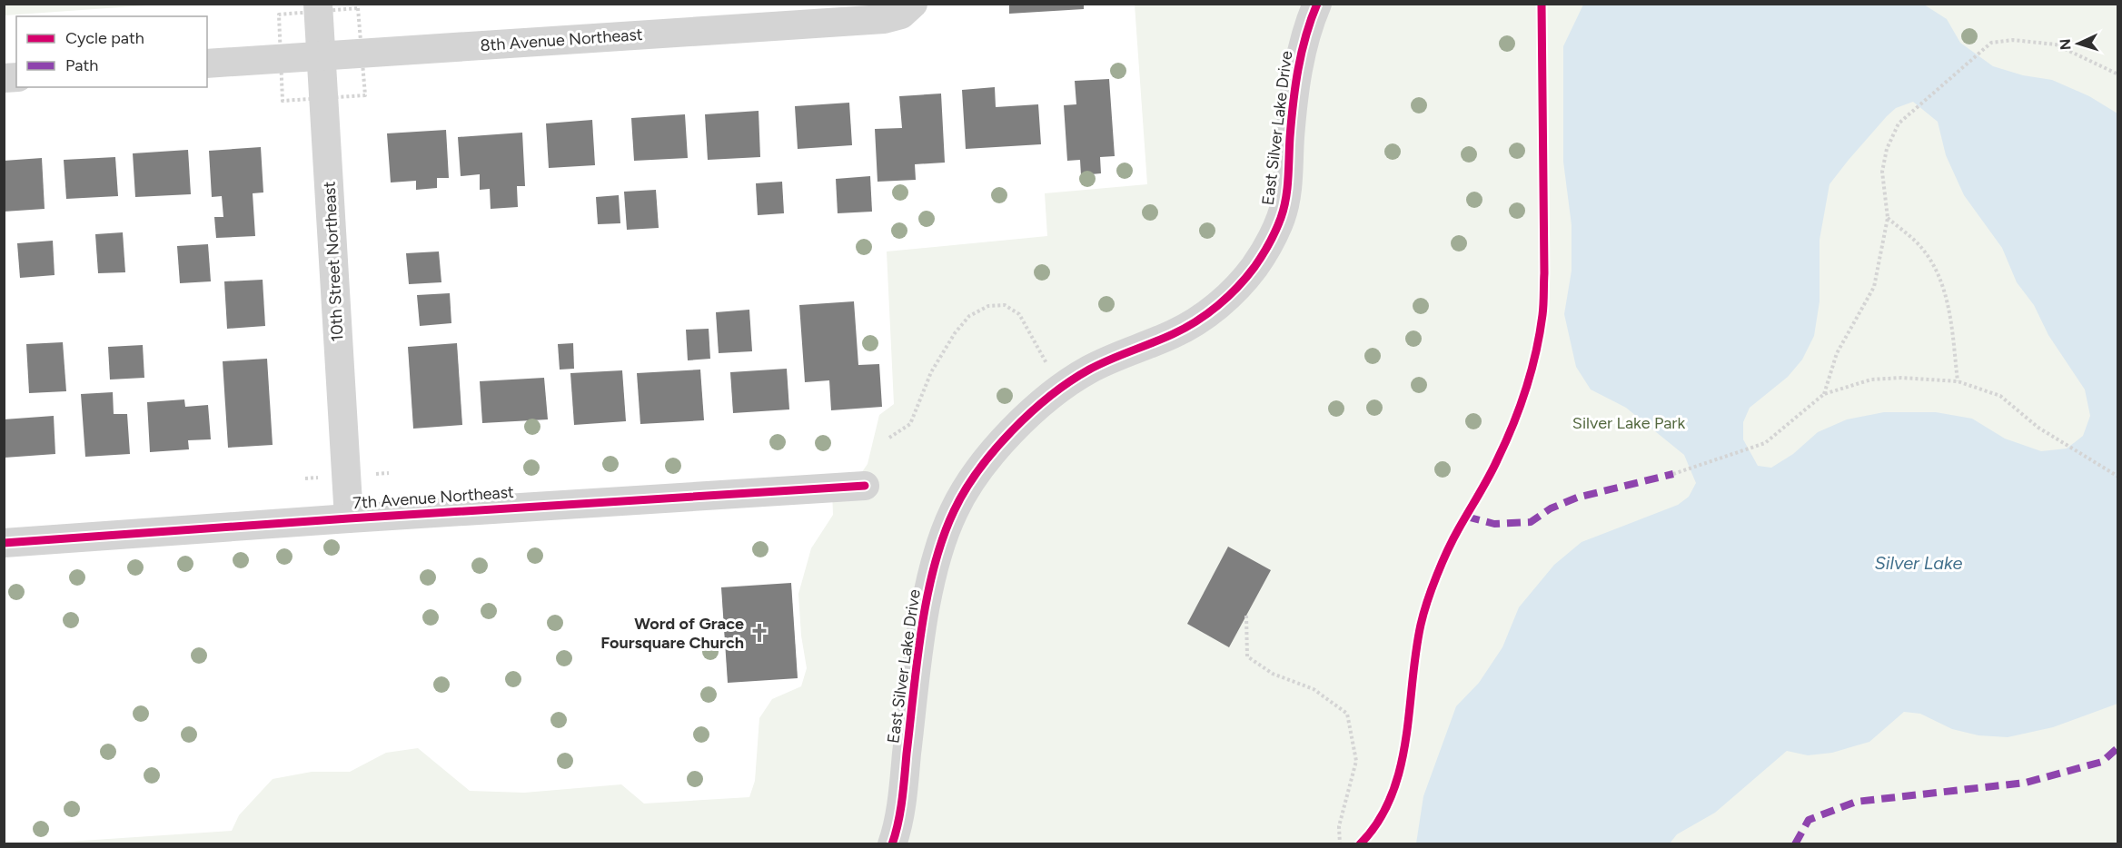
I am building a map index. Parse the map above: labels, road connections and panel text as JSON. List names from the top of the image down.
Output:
{
  "streets": {
    "street": [
      "8th Avenue Northeast",
      "East Silver Lake Drive",
      "10th Street Northeast",
      "7th Avenue Northeast"
    ]
  },
  "crossings": [
    ["8th Avenue Northeast", "10th Street Northeast"],
    ["10th Street Northeast", "7th Avenue Northeast"]
  ],
  "water": ["Silver Lake"],
  "parks": ["Silver Lake Park"],
  "places": {
    "church": ["Word of Grace Foursquare Church"]
  },
  "legend": ["Cycle path", "Path"],
  "north": "left"
}
